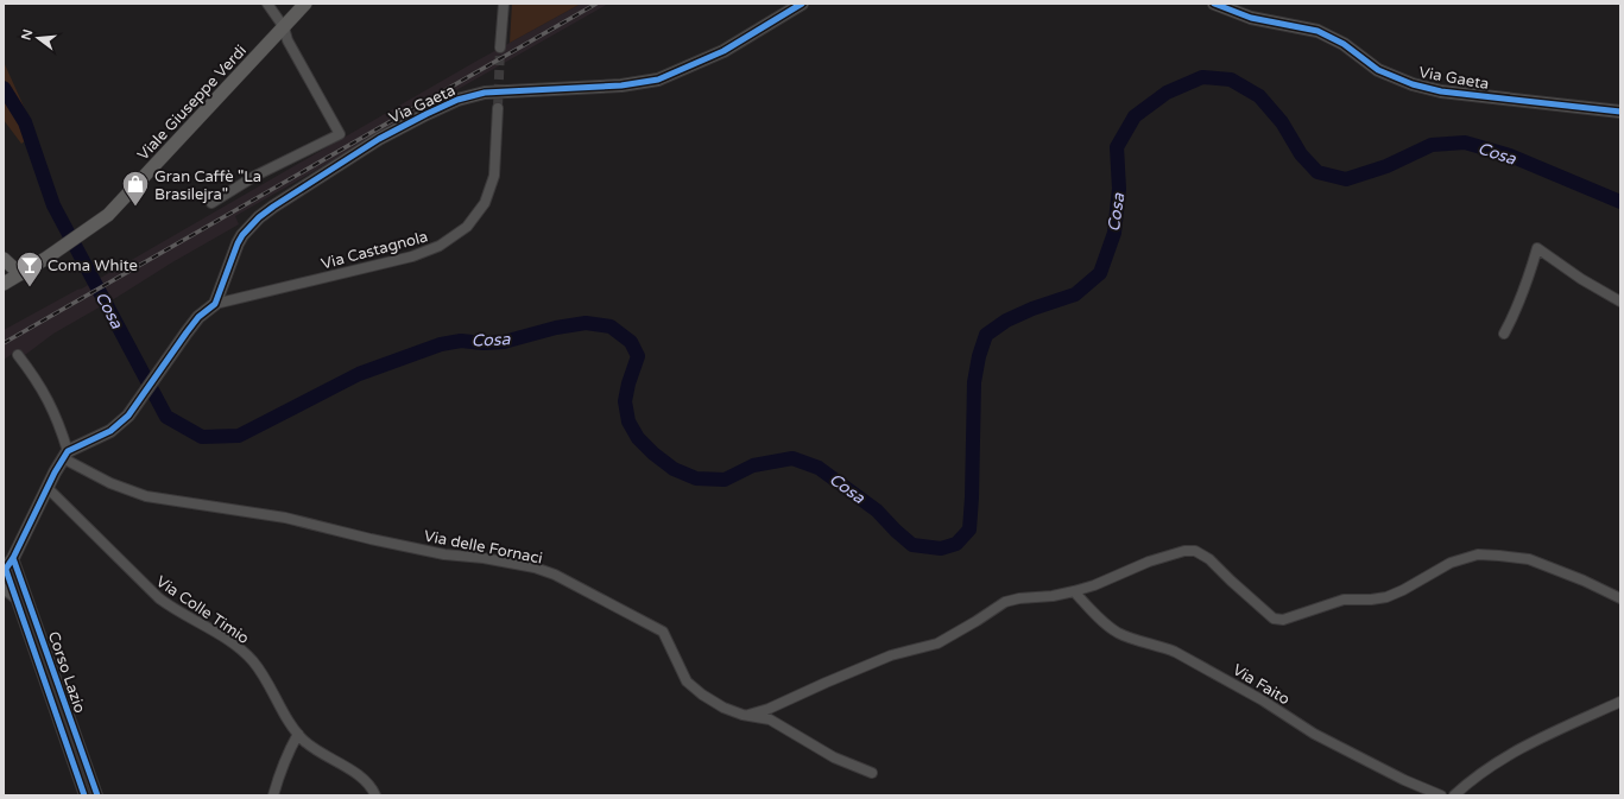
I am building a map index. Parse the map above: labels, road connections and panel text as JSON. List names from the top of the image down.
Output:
{
  "streets": {
    "main road": ["Viale Giuseppe Verdi"],
    "street": [
      "Via Gaeta",
      "Via Castagnola",
      "Via delle Fornaci",
      "Via Colle Timio",
      "Corso Lazio",
      "Via Faito"
    ]
  },
  "crossings": [
    ["Via Gaeta", "Via Castagnola"],
    ["Via Gaeta", "Via delle Fornaci"]
  ],
  "water": ["Cosa"],
  "places": {
    "shop": ["Gran Caffè \"La Brasilejra\""],
    "bar": ["Coma White"]
  },
  "north": "left"
}
